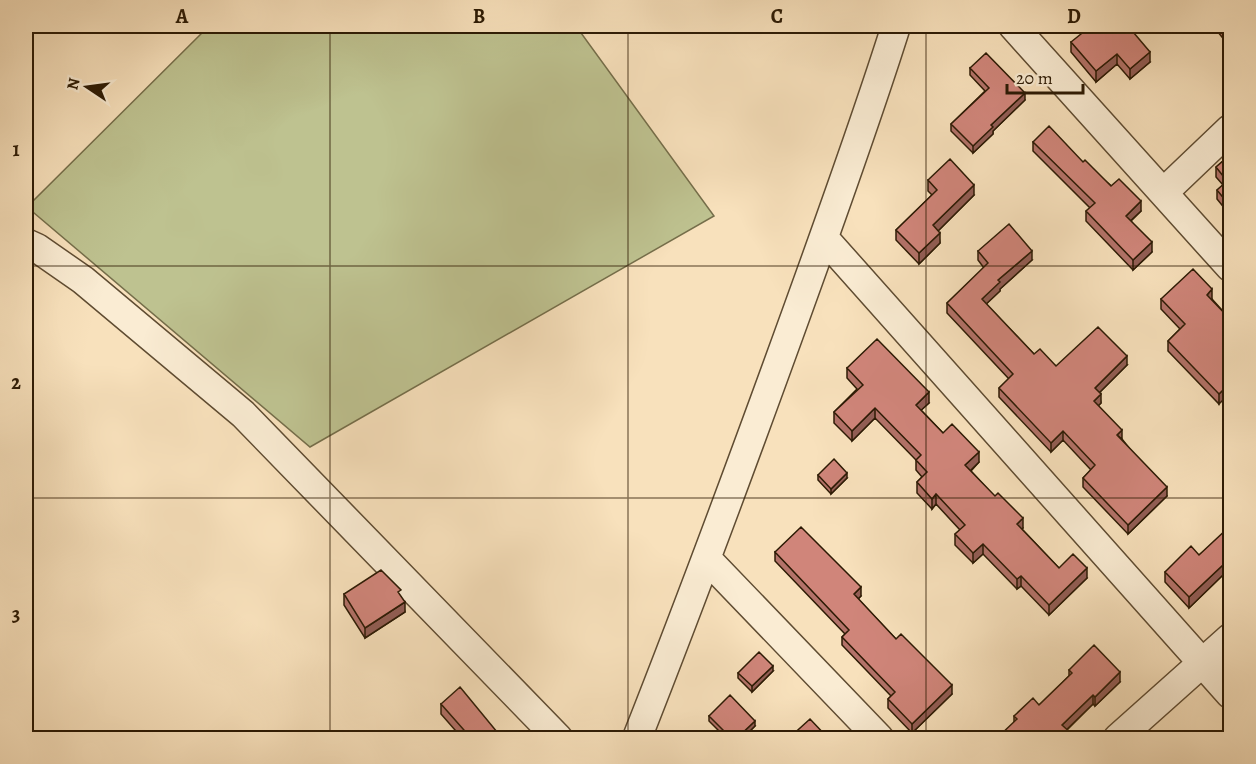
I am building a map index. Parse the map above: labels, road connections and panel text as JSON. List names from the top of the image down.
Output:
{
  "scale_bar": "20 m",
  "north": "left",
  "grid": {
    "columns": [
      "A",
      "B",
      "C",
      "D"
    ],
    "rows": ["1", "2", "3"]
  }
}
